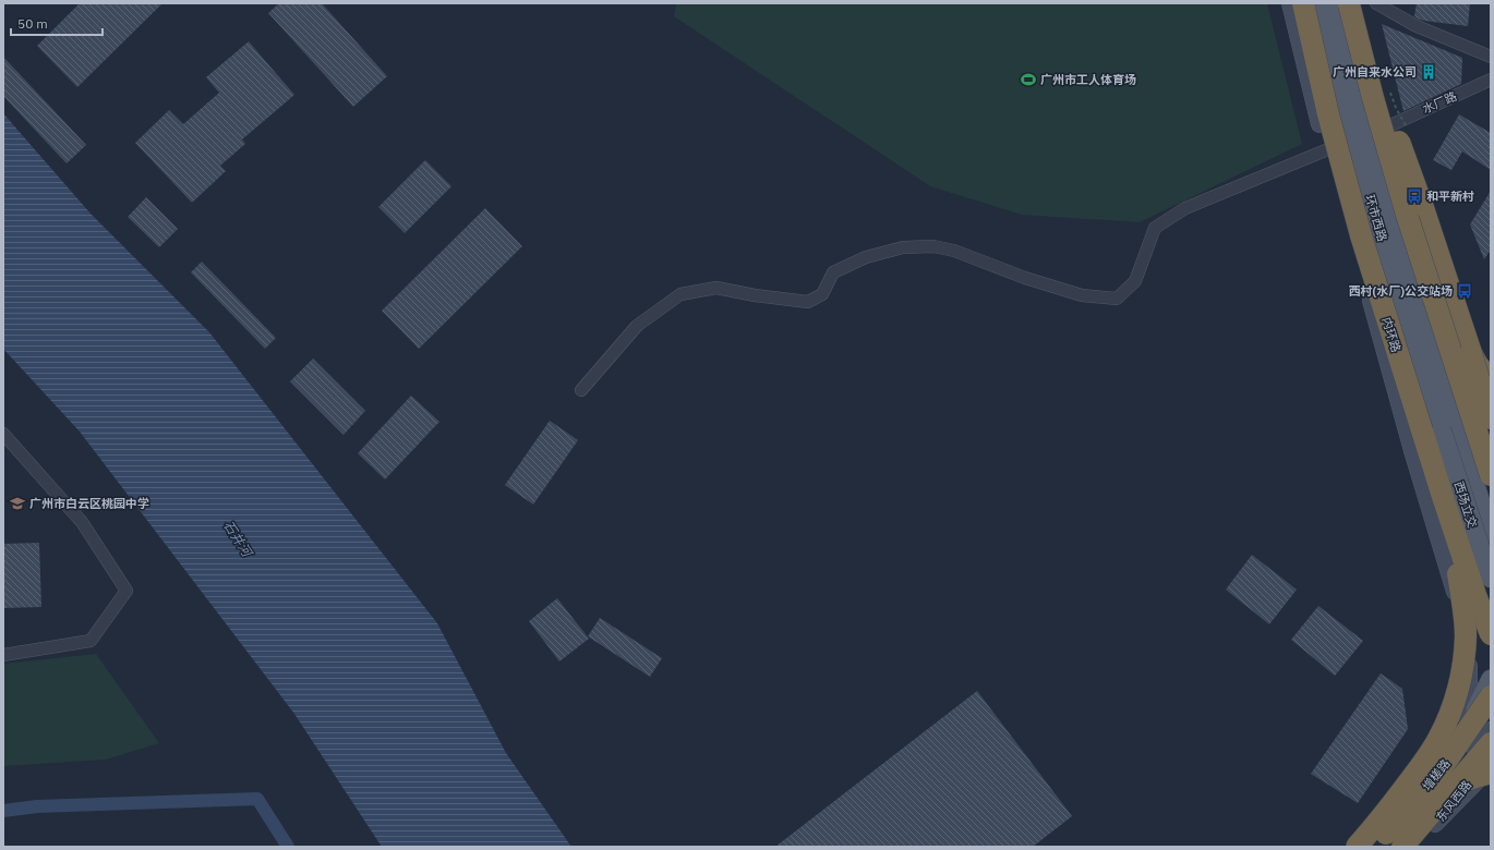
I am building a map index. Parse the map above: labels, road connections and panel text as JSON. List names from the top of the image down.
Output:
{
  "streets": {
    "highway": ["内环路", "增槎路"],
    "main road": ["环市西路", "西场立交", "东风西路"],
    "street": ["水厂路"]
  },
  "crossings": [
    ["环市西路", "西场立交"],
    ["增槎路", "东风西路"]
  ],
  "water": ["石井河"],
  "places": {
    "building": ["广州自来水公司"],
    "sports": ["广州市工人体育场"],
    "bus stop": ["和平新村", "西村(水厂)公交站场"],
    "school or university": ["广州市白云区桃园中学"]
  },
  "scale_bar": "50 m"
}
